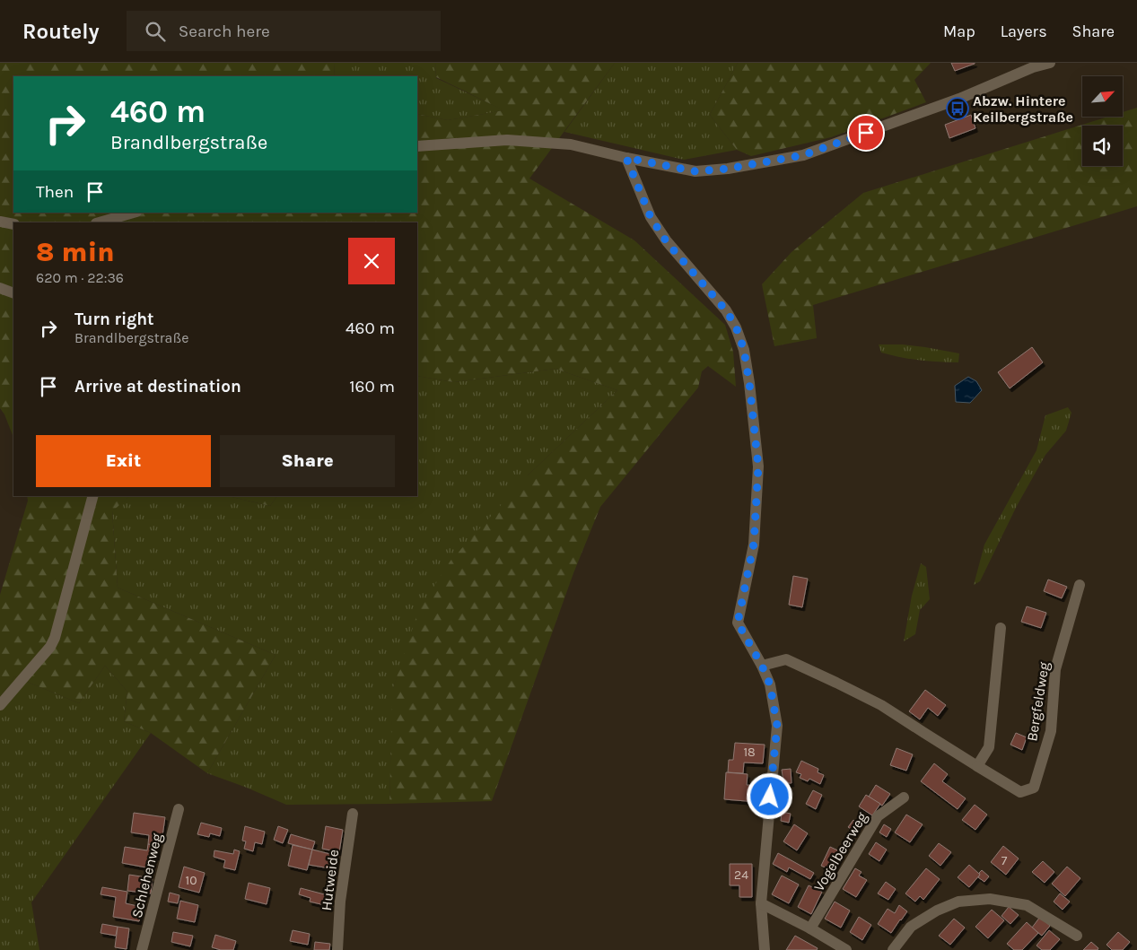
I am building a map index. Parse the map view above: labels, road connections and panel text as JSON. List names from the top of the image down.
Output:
{
  "streets": {
    "street": [
      "Bergfeldweg",
      "Vogelbeerweg",
      "Schlehenweg",
      "Hutweide"
    ]
  },
  "places": {
    "bus stop": ["Abzw. Hintere Keilbergstraße"]
  },
  "house_numbers": [
    "18",
    "7",
    "24",
    "10"
  ],
  "north": "top right",
  "page": {
    "header": "Routely",
    "search": "Search here",
    "nav": ["Map", "Layers", "Share"],
    "turn": ["460 m", "Brandlbergstraße"],
    "then": "Then",
    "heading": ["8 min", "620 m · 22:36"],
    "list": [
      {
        "name": "Turn right",
        "note": "Brandlbergstraße",
        "value": "460 m"
      },
      {
        "name": "Arrive at destination",
        "value": "160 m"
      }
    ],
    "buttons": ["Exit", "Share"]
  }
}
